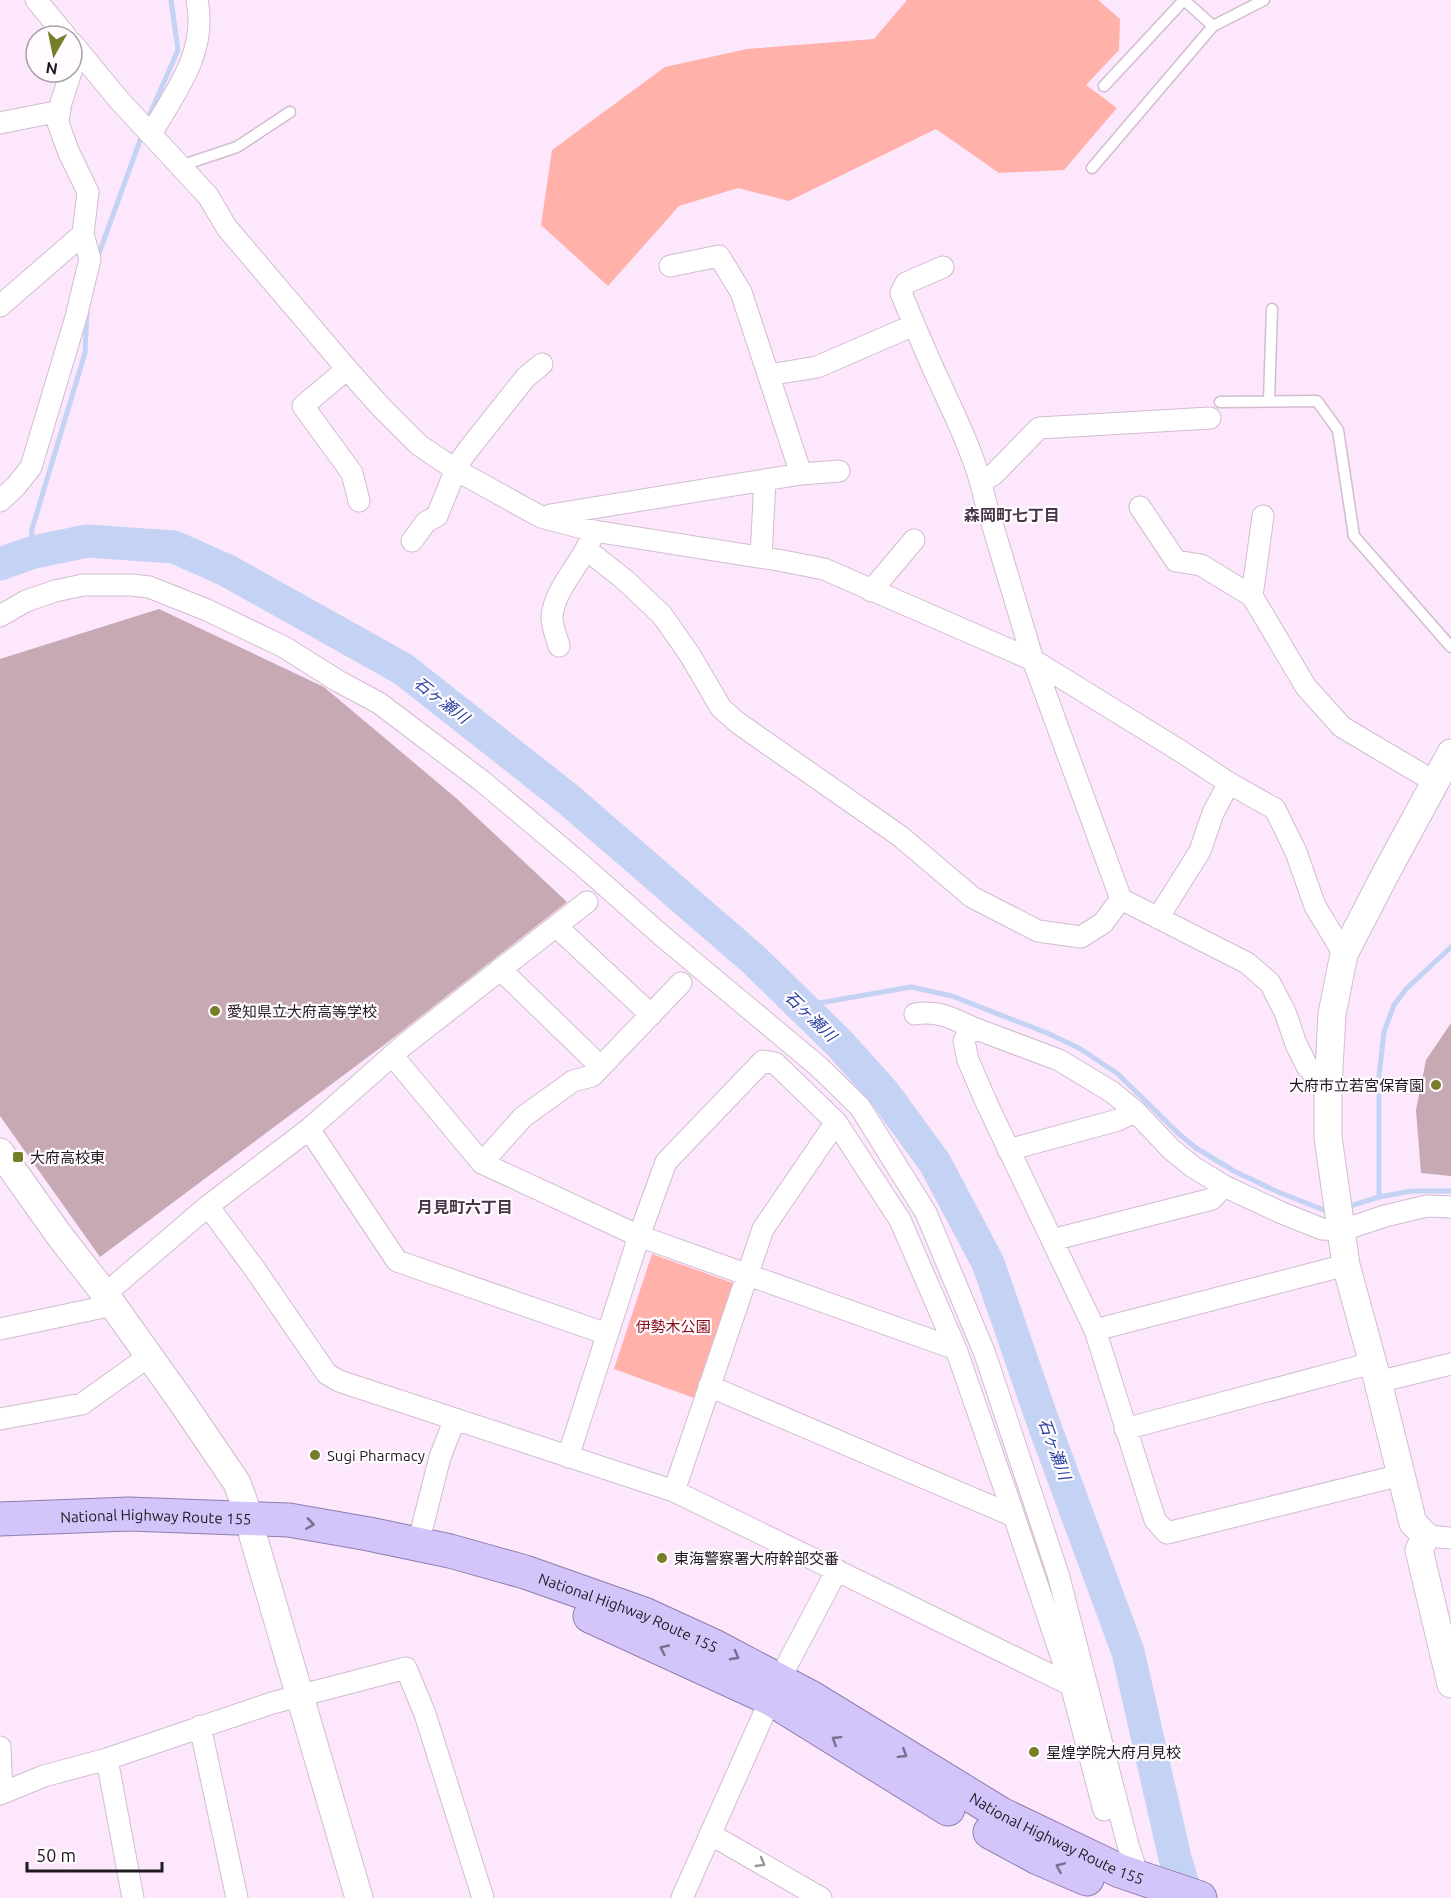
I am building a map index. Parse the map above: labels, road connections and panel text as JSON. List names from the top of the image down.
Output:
{
  "streets": {
    "highway": ["National Highway Route 155"]
  },
  "districts": ["森岡町七丁目", "月見町六丁目"],
  "water": ["石ヶ瀬川"],
  "parks": ["伊勢木公園"],
  "places": {
    "other": [
      "愛知県立大府高等学校",
      "大府市立若宮保育園",
      "Sugi Pharmacy",
      "東海警察署大府幹部交番",
      "星煌学院大府月見校"
    ],
    "transit": ["大府高校東"]
  },
  "scale_bar": "50 m",
  "north": "bottom"
}
